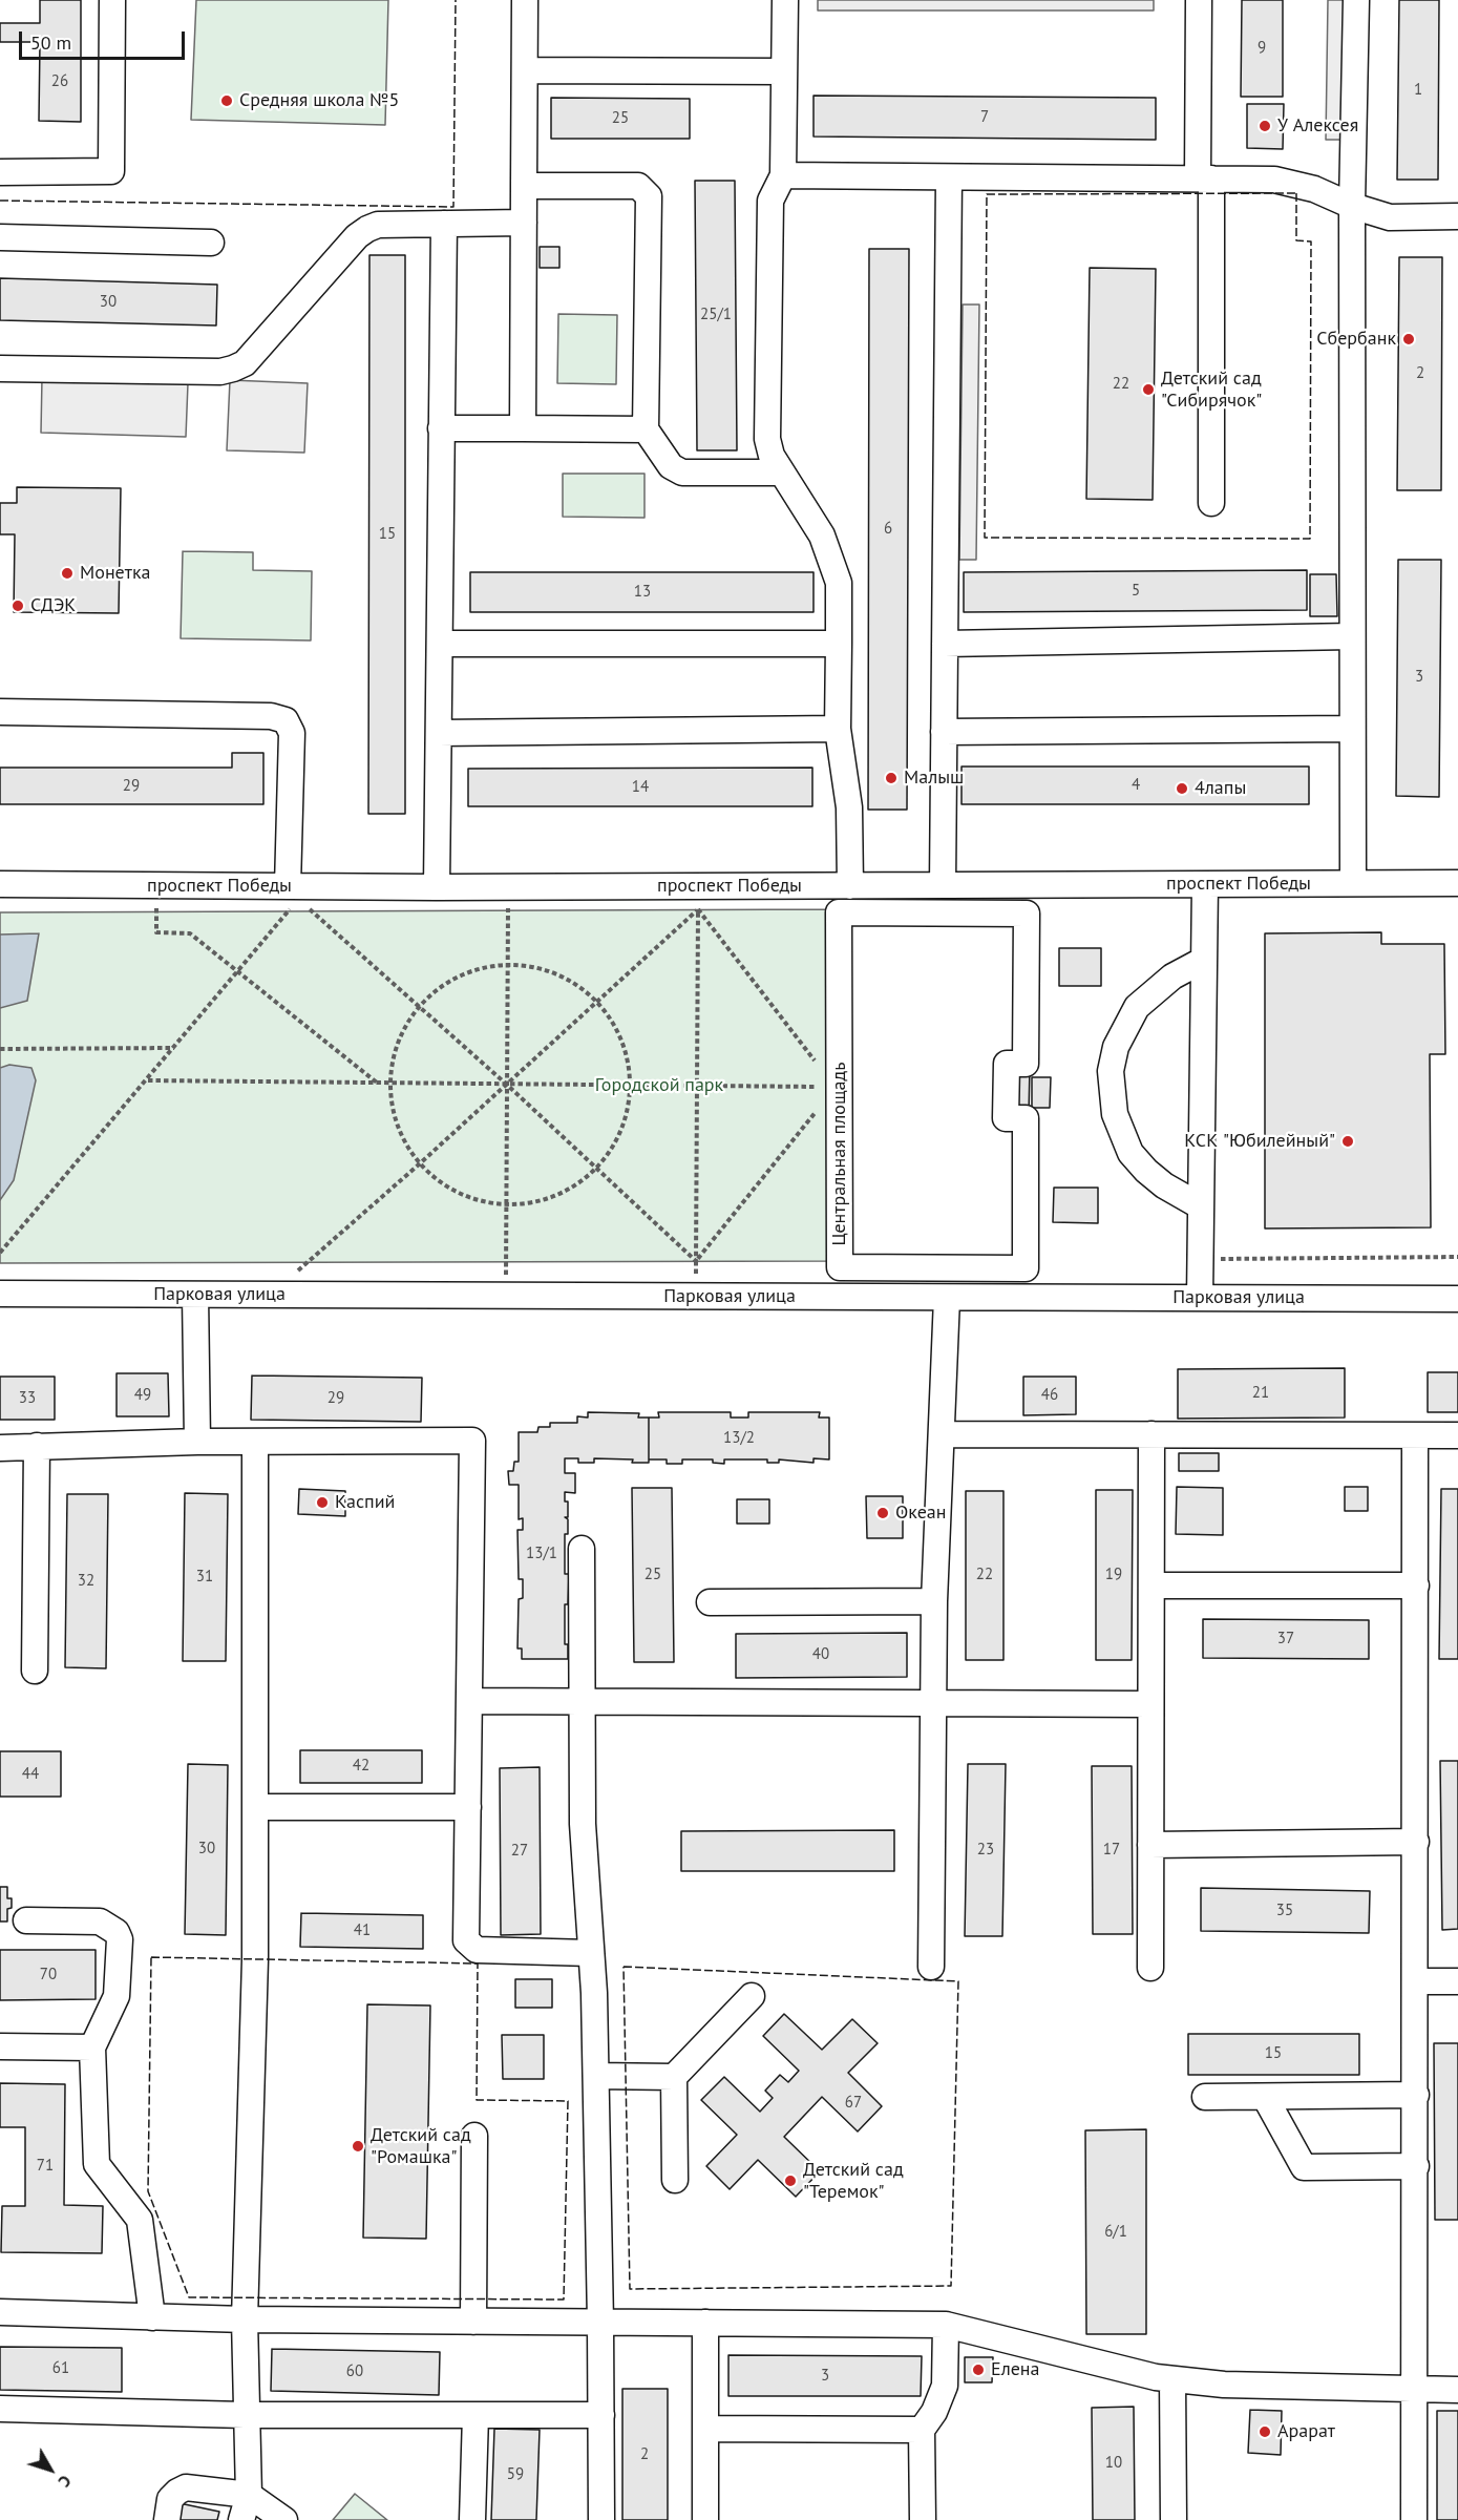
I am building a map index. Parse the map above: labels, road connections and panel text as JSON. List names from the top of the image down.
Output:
{
  "streets": {
    "street": ["проспект Победы", "Центральная площадь", "Парковая улица"]
  },
  "parks": ["Городской парк"],
  "places": [
    "Средняя школа №5",
    "У Алексея",
    "Сбербанк",
    "Детский сад \"Сибирячок\"",
    "Монетка",
    "СДЭК",
    "Малыш",
    "4лапы",
    "КСК \"Юбилейный\"",
    "Каспий",
    "Океан",
    "Детский сад \"Ромашка\"",
    "Детский сад \"Теремок\"",
    "Елена",
    "Арарат"
  ],
  "house_numbers": [
    "9",
    "26",
    "1",
    "7",
    "25",
    "30",
    "25/1",
    "2",
    "22",
    "6",
    "15",
    "5",
    "13",
    "3",
    "4",
    "29",
    "14",
    "21",
    "49",
    "46",
    "33",
    "29",
    "13/2",
    "13/1",
    "25",
    "22",
    "19",
    "31",
    "32",
    "37",
    "40",
    "42",
    "44",
    "30",
    "23",
    "17",
    "27",
    "35",
    "41",
    "70",
    "15",
    "67",
    "71",
    "6/1",
    "61",
    "60",
    "3",
    "2",
    "10",
    "59"
  ],
  "scale_bar": "50 m",
  "north": "bottom right"
}
